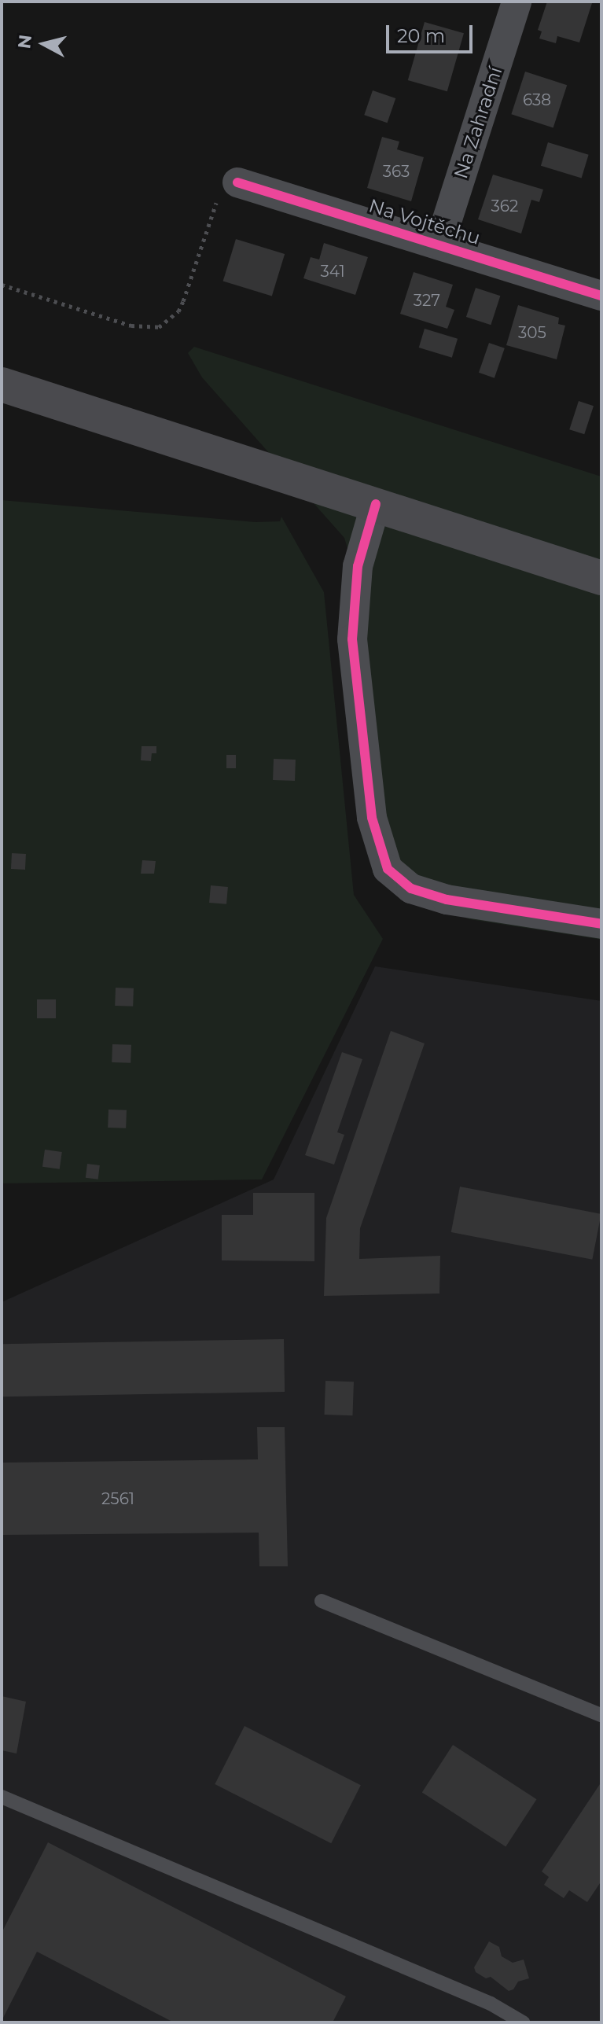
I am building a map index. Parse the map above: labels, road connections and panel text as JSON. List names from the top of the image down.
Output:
{
  "streets": {
    "street": ["Na Zahradní", "Na Vojtěchu"]
  },
  "crossings": [
    ["Na Zahradní", "Na Vojtěchu"]
  ],
  "house_numbers": [
    "638",
    "363",
    "362",
    "341",
    "327",
    "305",
    "2561"
  ],
  "scale_bar": "20 m",
  "north": "left"
}
